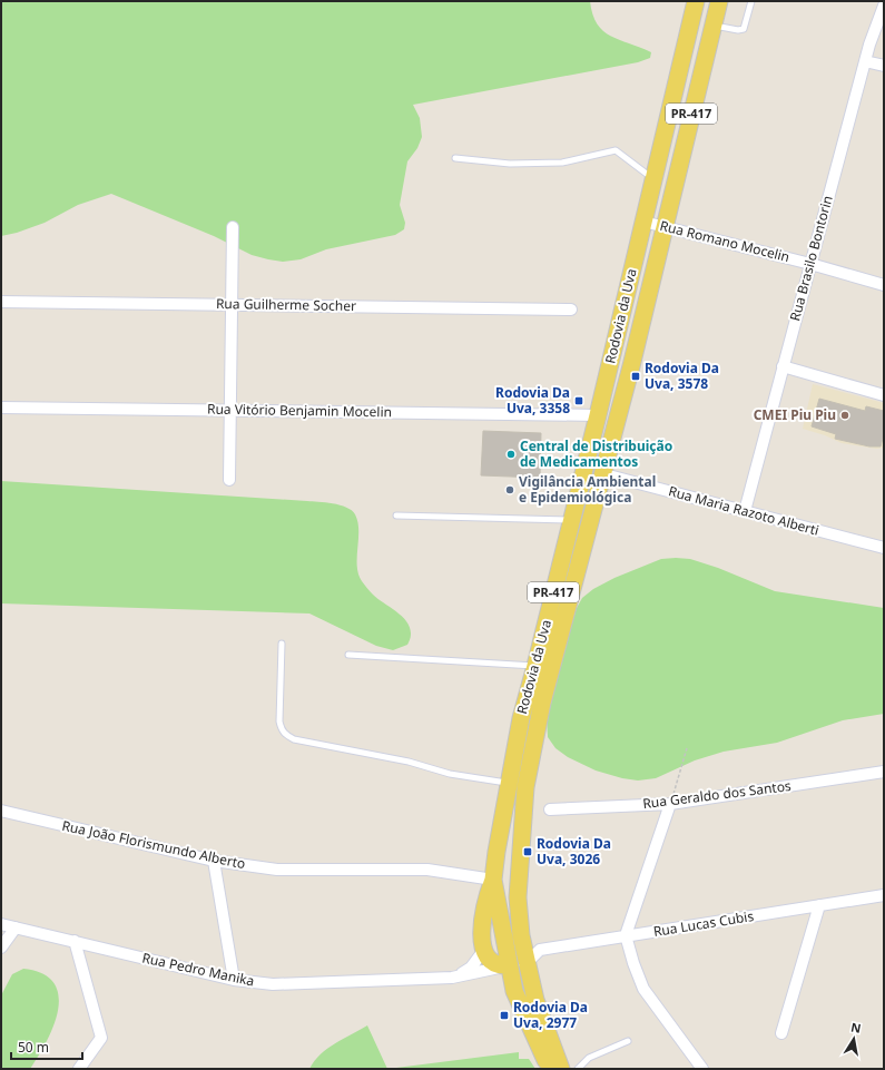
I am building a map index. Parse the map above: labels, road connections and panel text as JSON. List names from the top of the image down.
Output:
{
  "streets": {
    "main road": ["PR-417", "Rodovia da Uva"],
    "street": [
      "Rua Romano Mocelin",
      "Rua Brasilo Bontorin",
      "Rua Guilherme Socher",
      "Rua Vitório Benjamin Mocelin",
      "Rua Maria Razoto Alberti",
      "Rua Geraldo dos Santos",
      "Rua João Florismundo Alberto",
      "Rua Lucas Cubis",
      "Rua Pedro Manika"
    ]
  },
  "crossings": [
    ["Rua Romano Mocelin", "Rua Brasilo Bontorin"],
    ["Rua Romano Mocelin", "Rodovia da Uva"],
    ["Rua Brasilo Bontorin", "Rua Maria Razoto Alberti"],
    ["Rodovia da Uva", "Rua Vitório Benjamin Mocelin"],
    ["Rodovia da Uva", "Rua Maria Razoto Alberti"],
    ["Rodovia da Uva", "Rua João Florismundo Alberto"],
    ["Rodovia da Uva", "Rua Lucas Cubis"],
    ["Rodovia da Uva", "Rua Pedro Manika"],
    ["Rua Lucas Cubis", "Rua Pedro Manika"]
  ],
  "places": {
    "transit": [
      "Rodovia Da Uva, 3578",
      "Rodovia Da Uva, 3358",
      "Rodovia Da Uva, 3026",
      "Rodovia Da Uva, 2977"
    ],
    "other": ["CMEI Piu Piu", "Central de Distribuição de Medicamentos", "Vigilância Ambiental e Epidemiológica"]
  },
  "scale_bar": "50 m",
  "north": "top"
}
